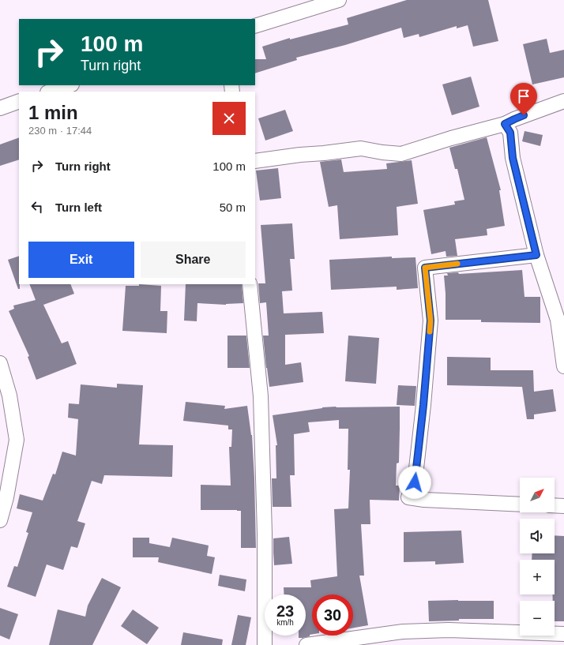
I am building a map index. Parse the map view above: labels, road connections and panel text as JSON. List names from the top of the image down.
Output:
{
  "north": "top right",
  "page": {
    "turn": ["100 m", "Turn right"],
    "heading": ["1 min", "230 m · 17:44"],
    "list": [
      {
        "name": "Turn right",
        "value": "100 m"
      },
      {
        "name": "Turn left",
        "value": "50 m"
      }
    ],
    "buttons": ["Exit", "Share"],
    "map_buttons": ["+", "−"],
    "speed": "23 km/h",
    "limit": "30"
  }
}
